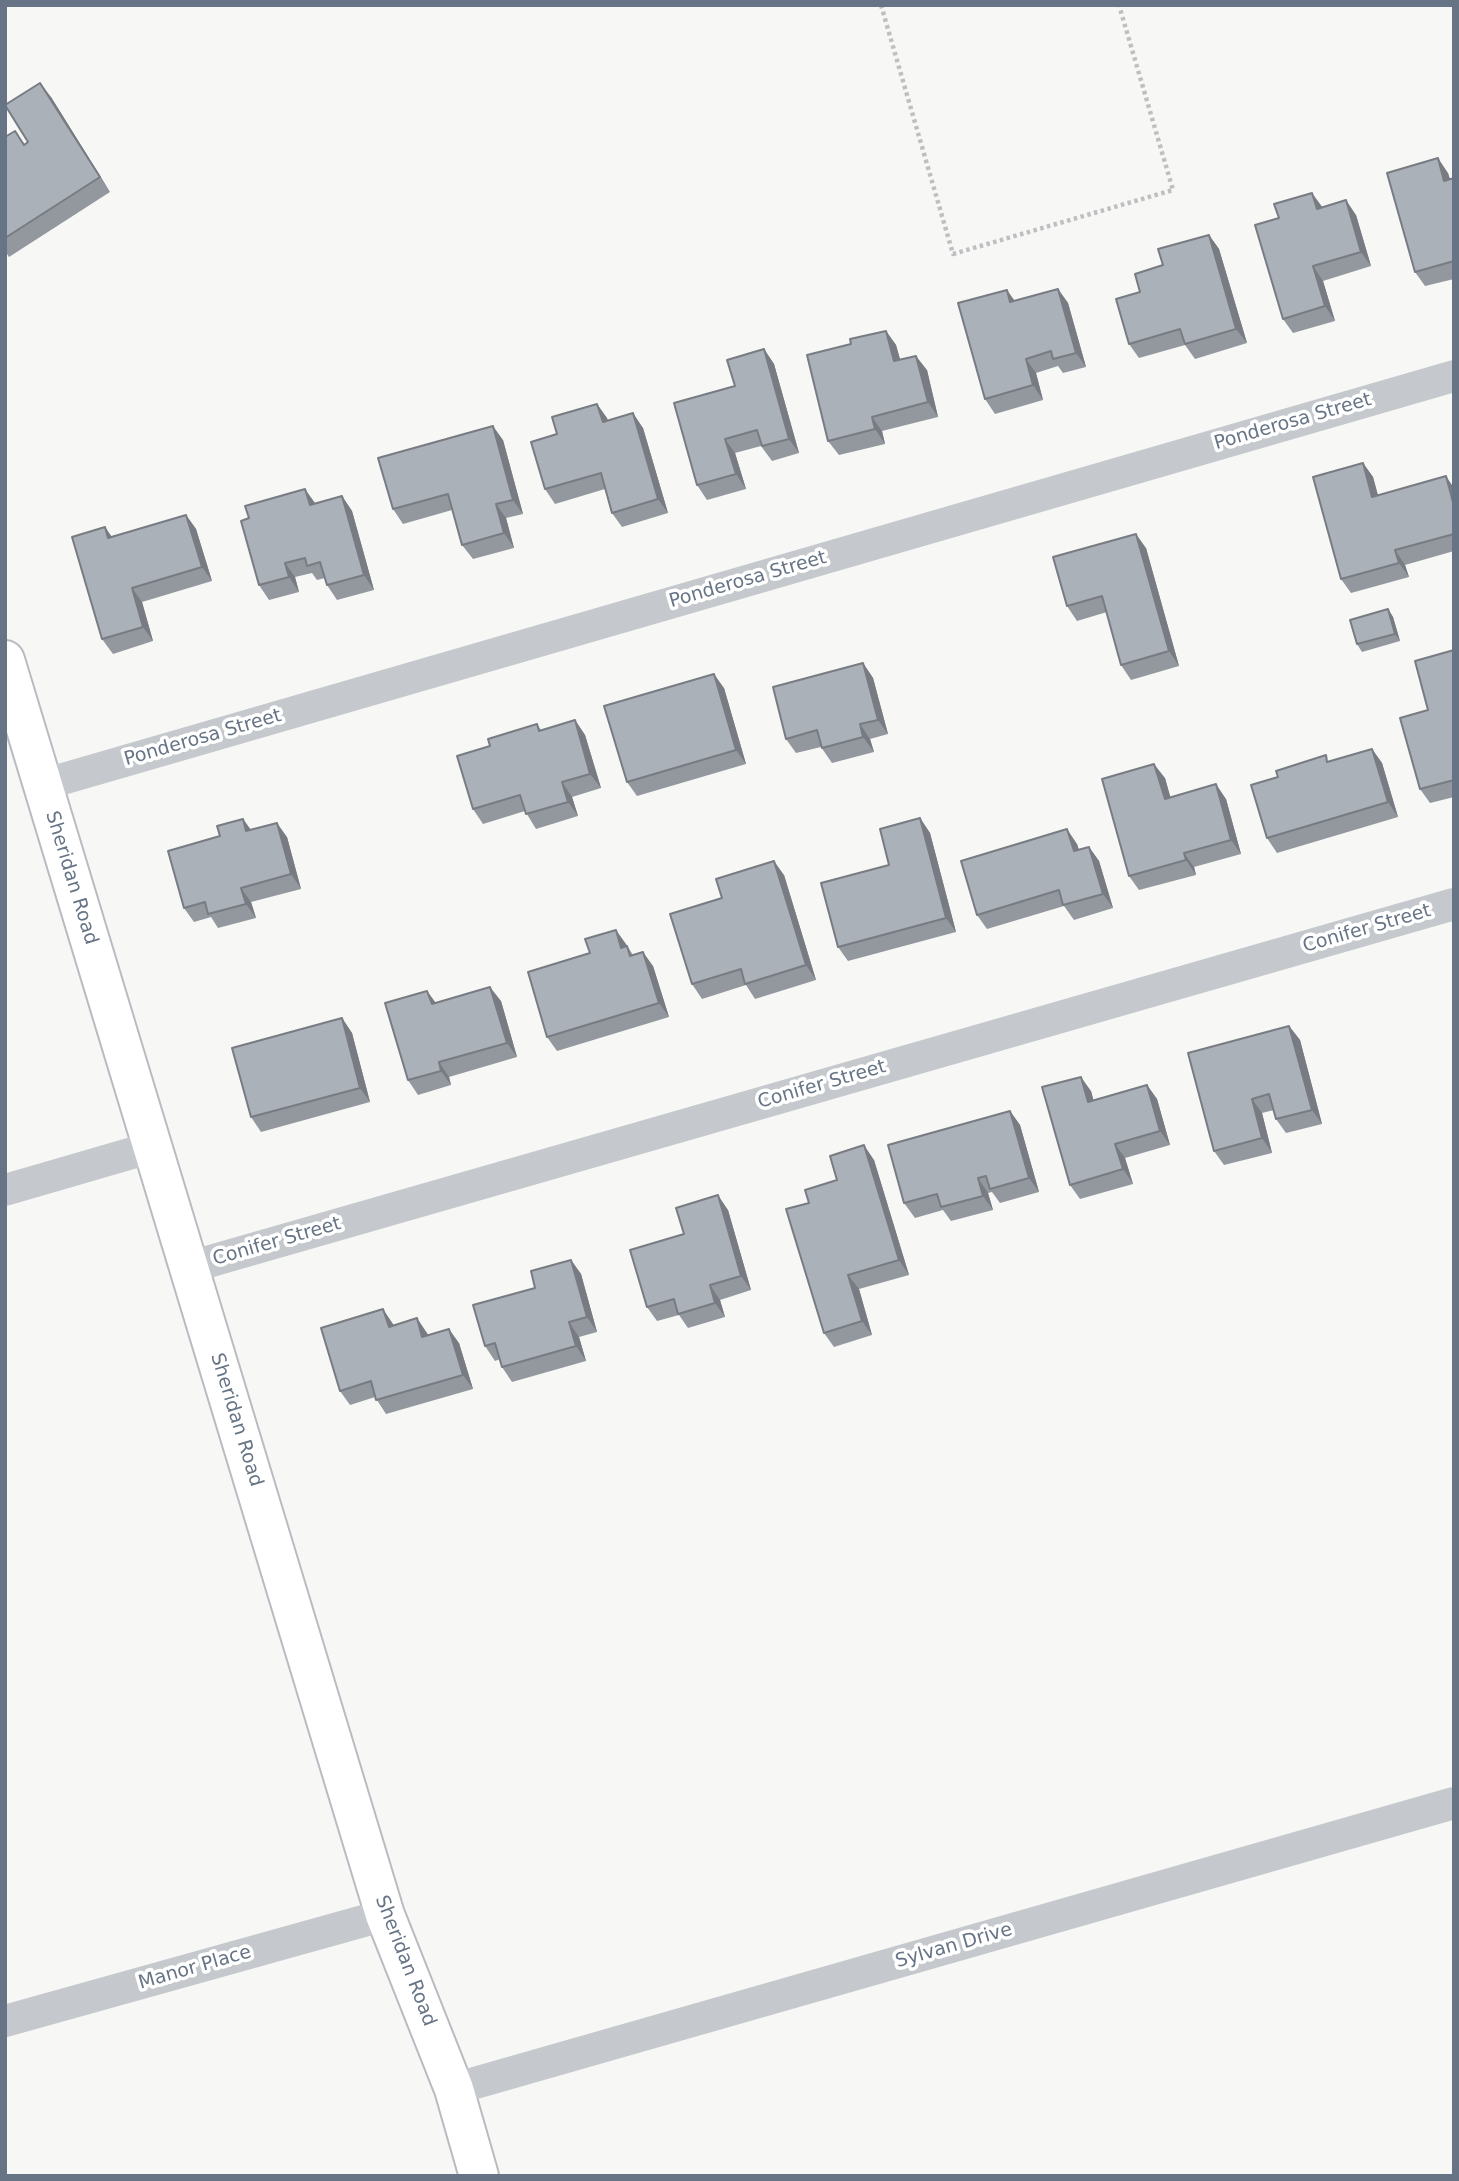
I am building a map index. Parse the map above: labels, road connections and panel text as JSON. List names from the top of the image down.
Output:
{
  "streets": {
    "street": [
      "Ponderosa Street",
      "Sheridan Road",
      "Conifer Street",
      "Sylvan Drive",
      "Manor Place"
    ]
  },
  "crossings": [
    ["Ponderosa Street", "Sheridan Road"],
    ["Sheridan Road", "Conifer Street"],
    ["Sheridan Road", "Sylvan Drive"],
    ["Sheridan Road", "Manor Place"]
  ]
}
